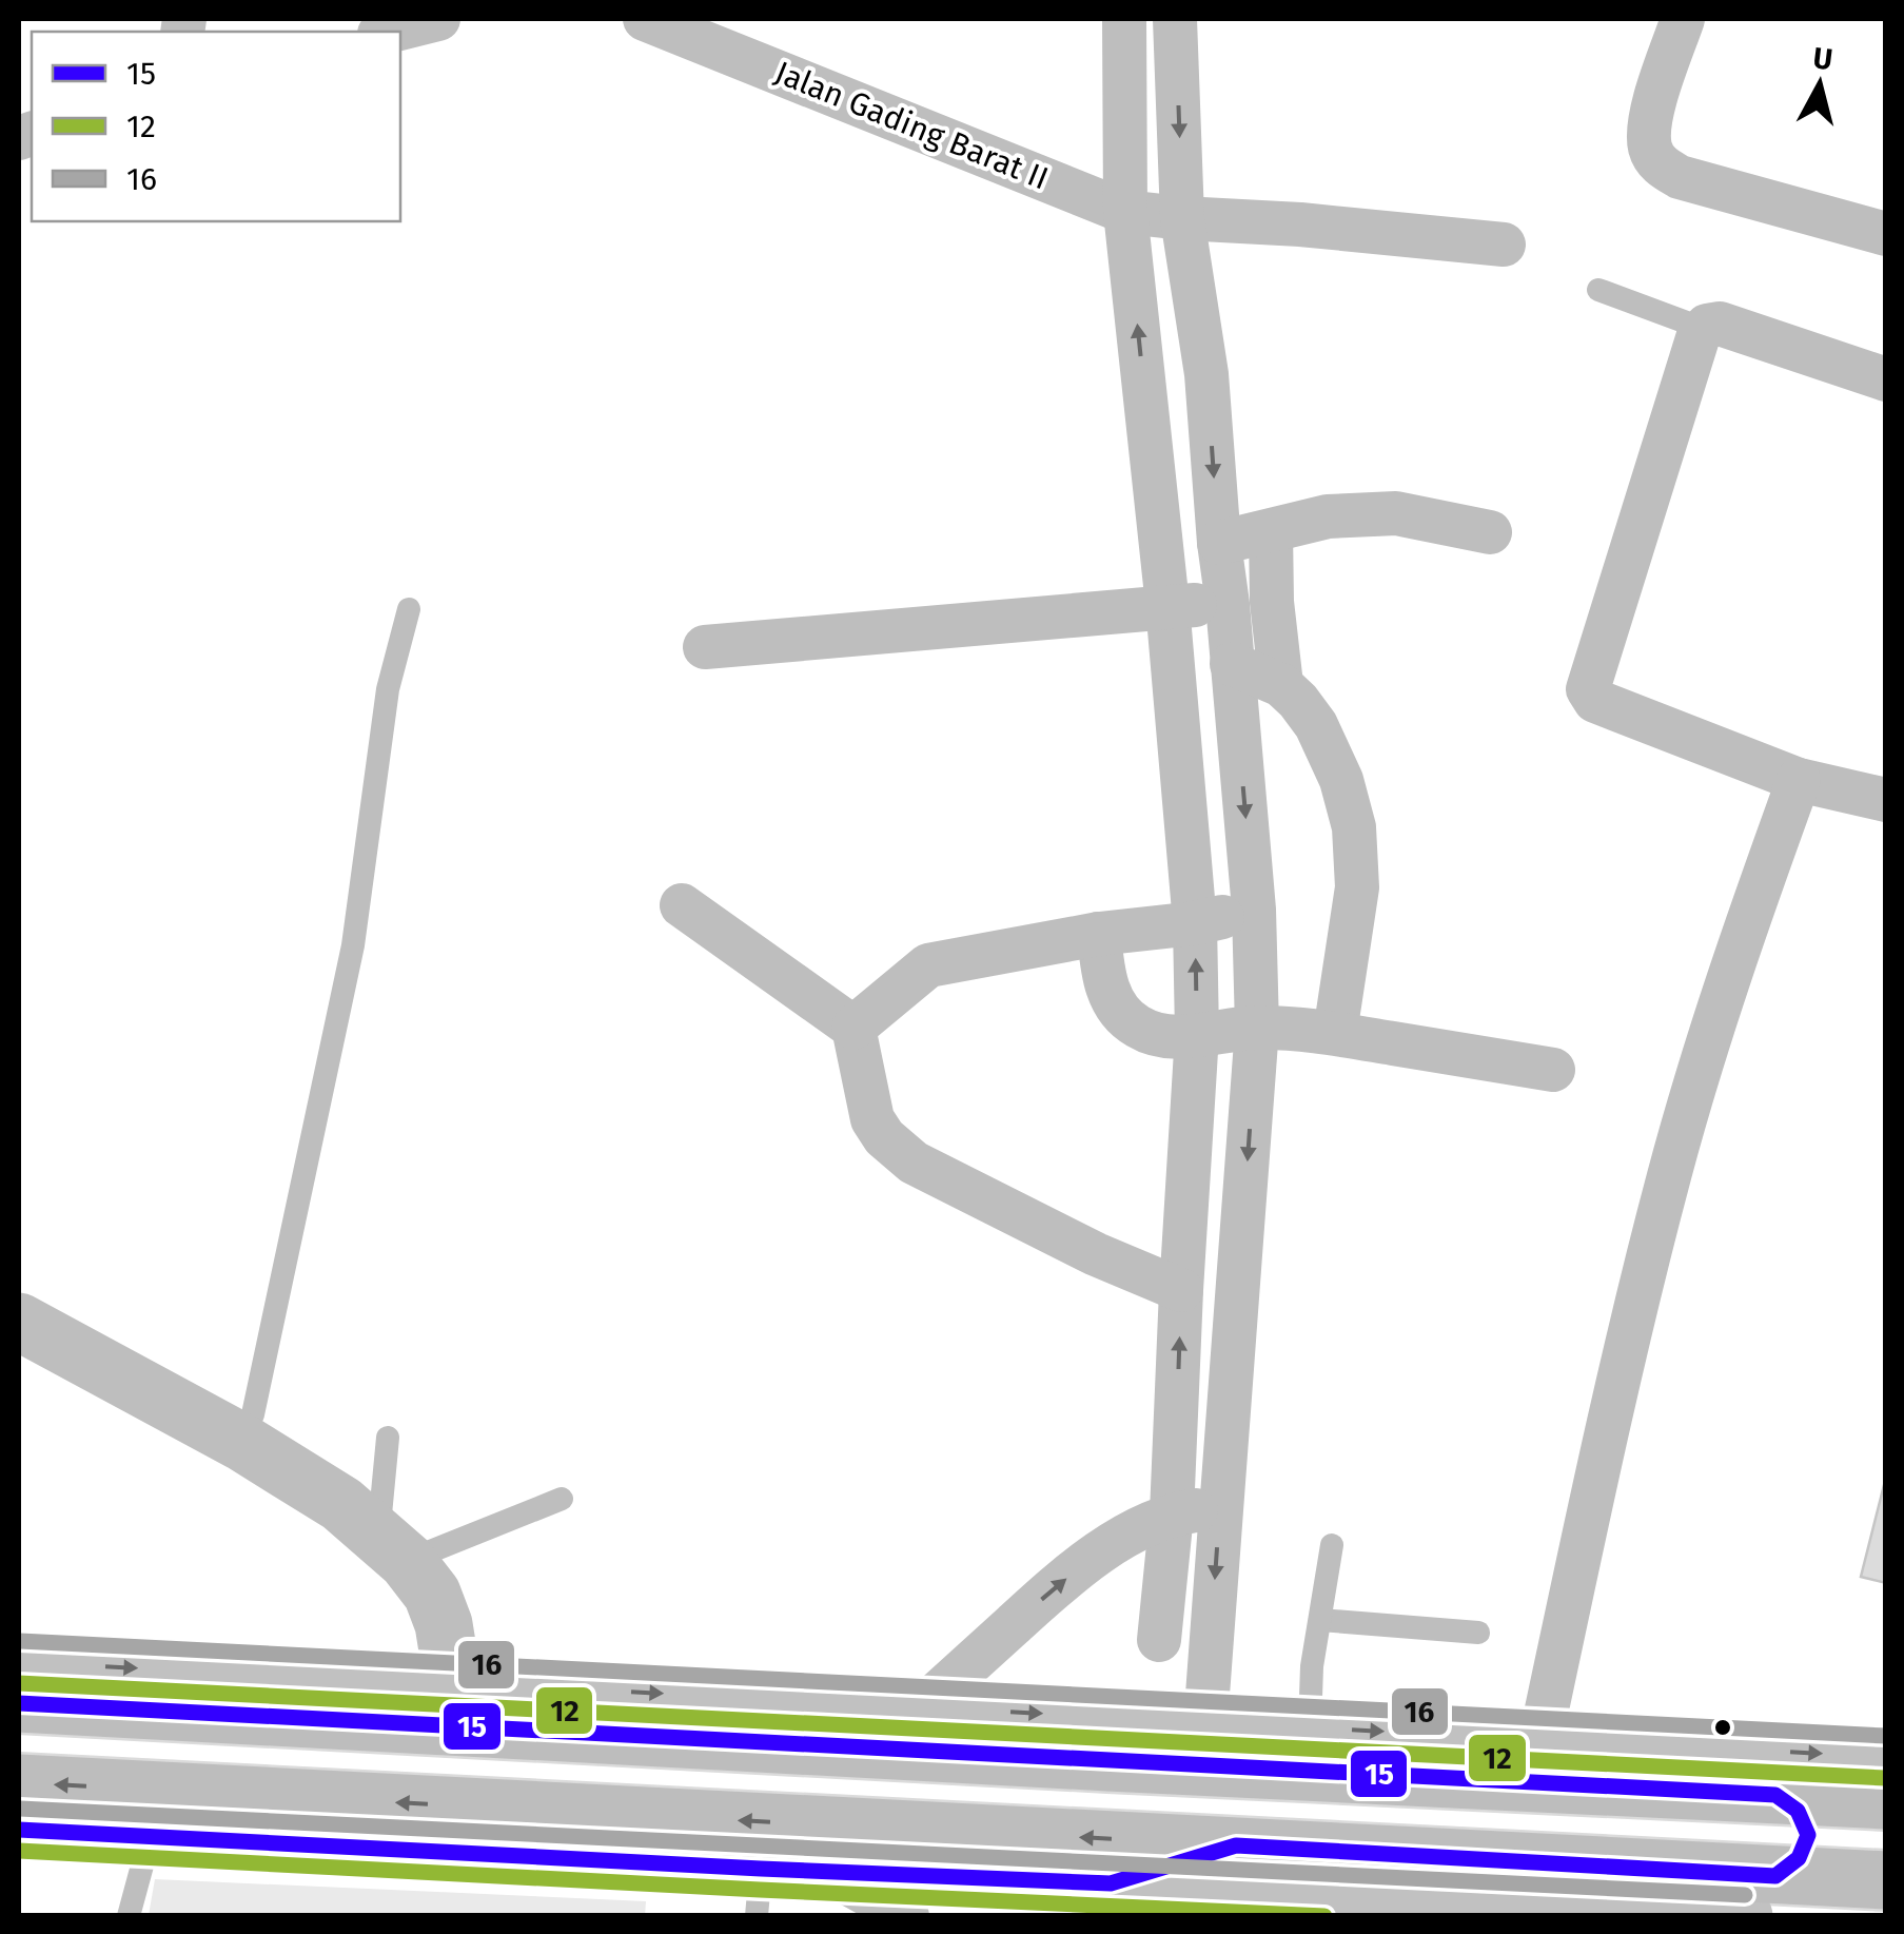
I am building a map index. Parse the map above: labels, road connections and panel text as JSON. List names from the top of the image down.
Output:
{
  "streets": {
    "street": ["Jalan Gading Barat II"]
  },
  "lines": ["transit line 16", "transit line 12", "transit line 15"],
  "legend": ["15", "12", "16"],
  "north": "top"
}
